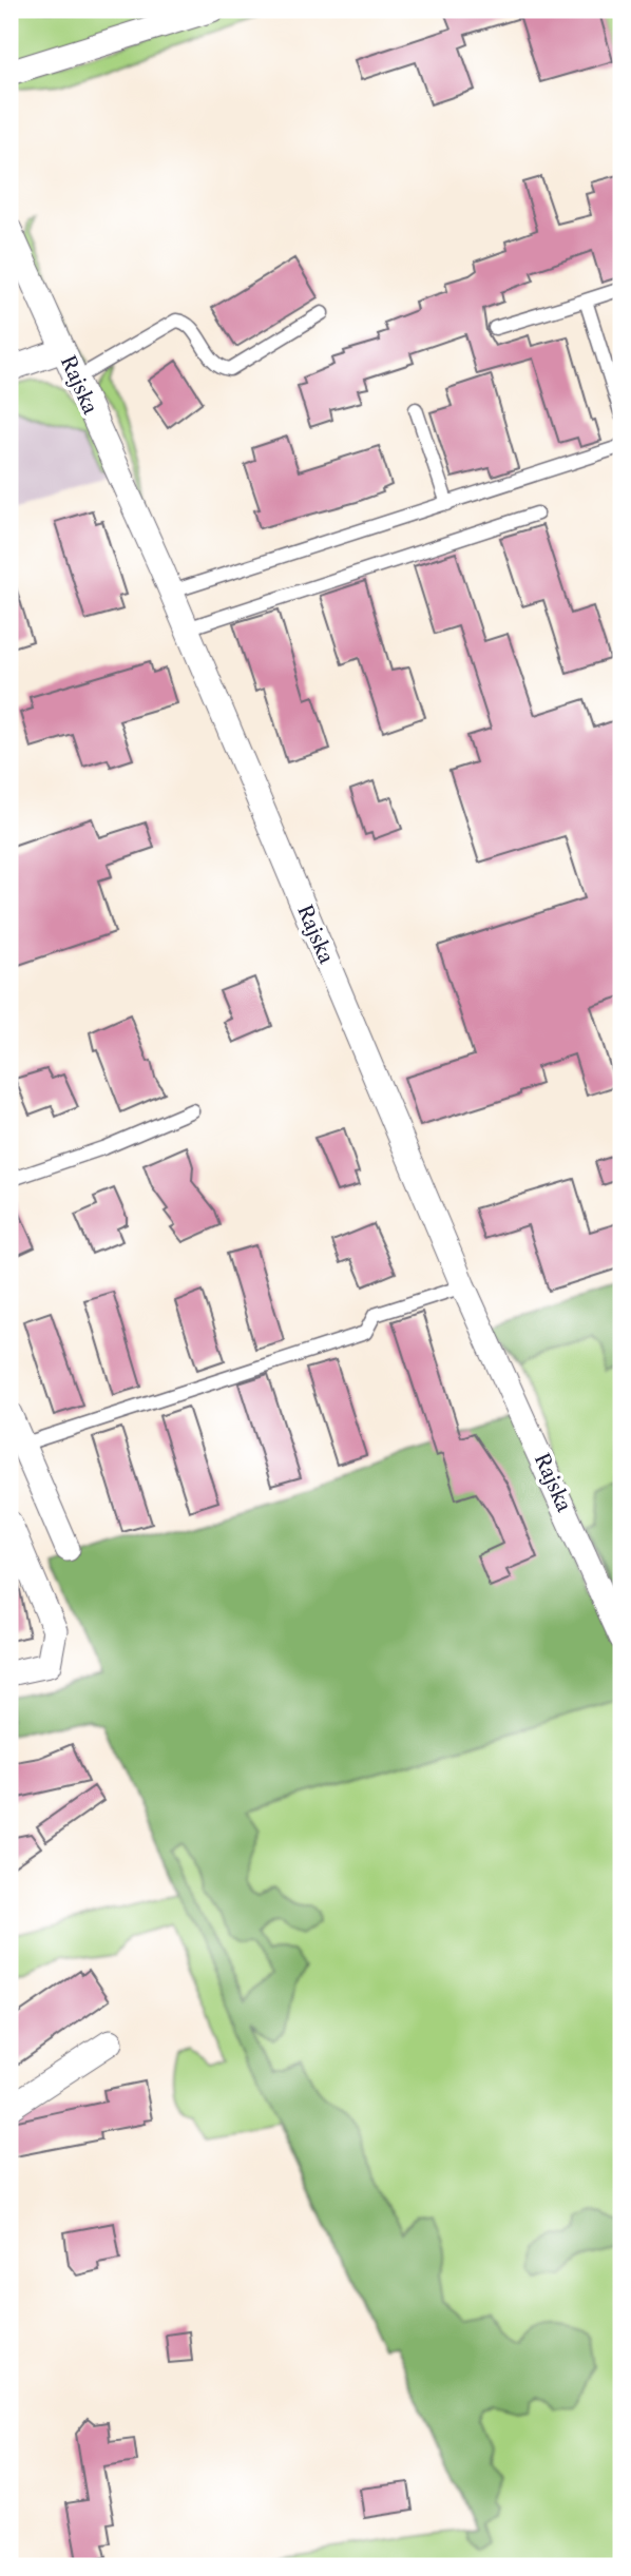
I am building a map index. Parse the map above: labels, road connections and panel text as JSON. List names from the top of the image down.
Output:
{
  "streets": {
    "street": ["Rajska"]
  }
}
